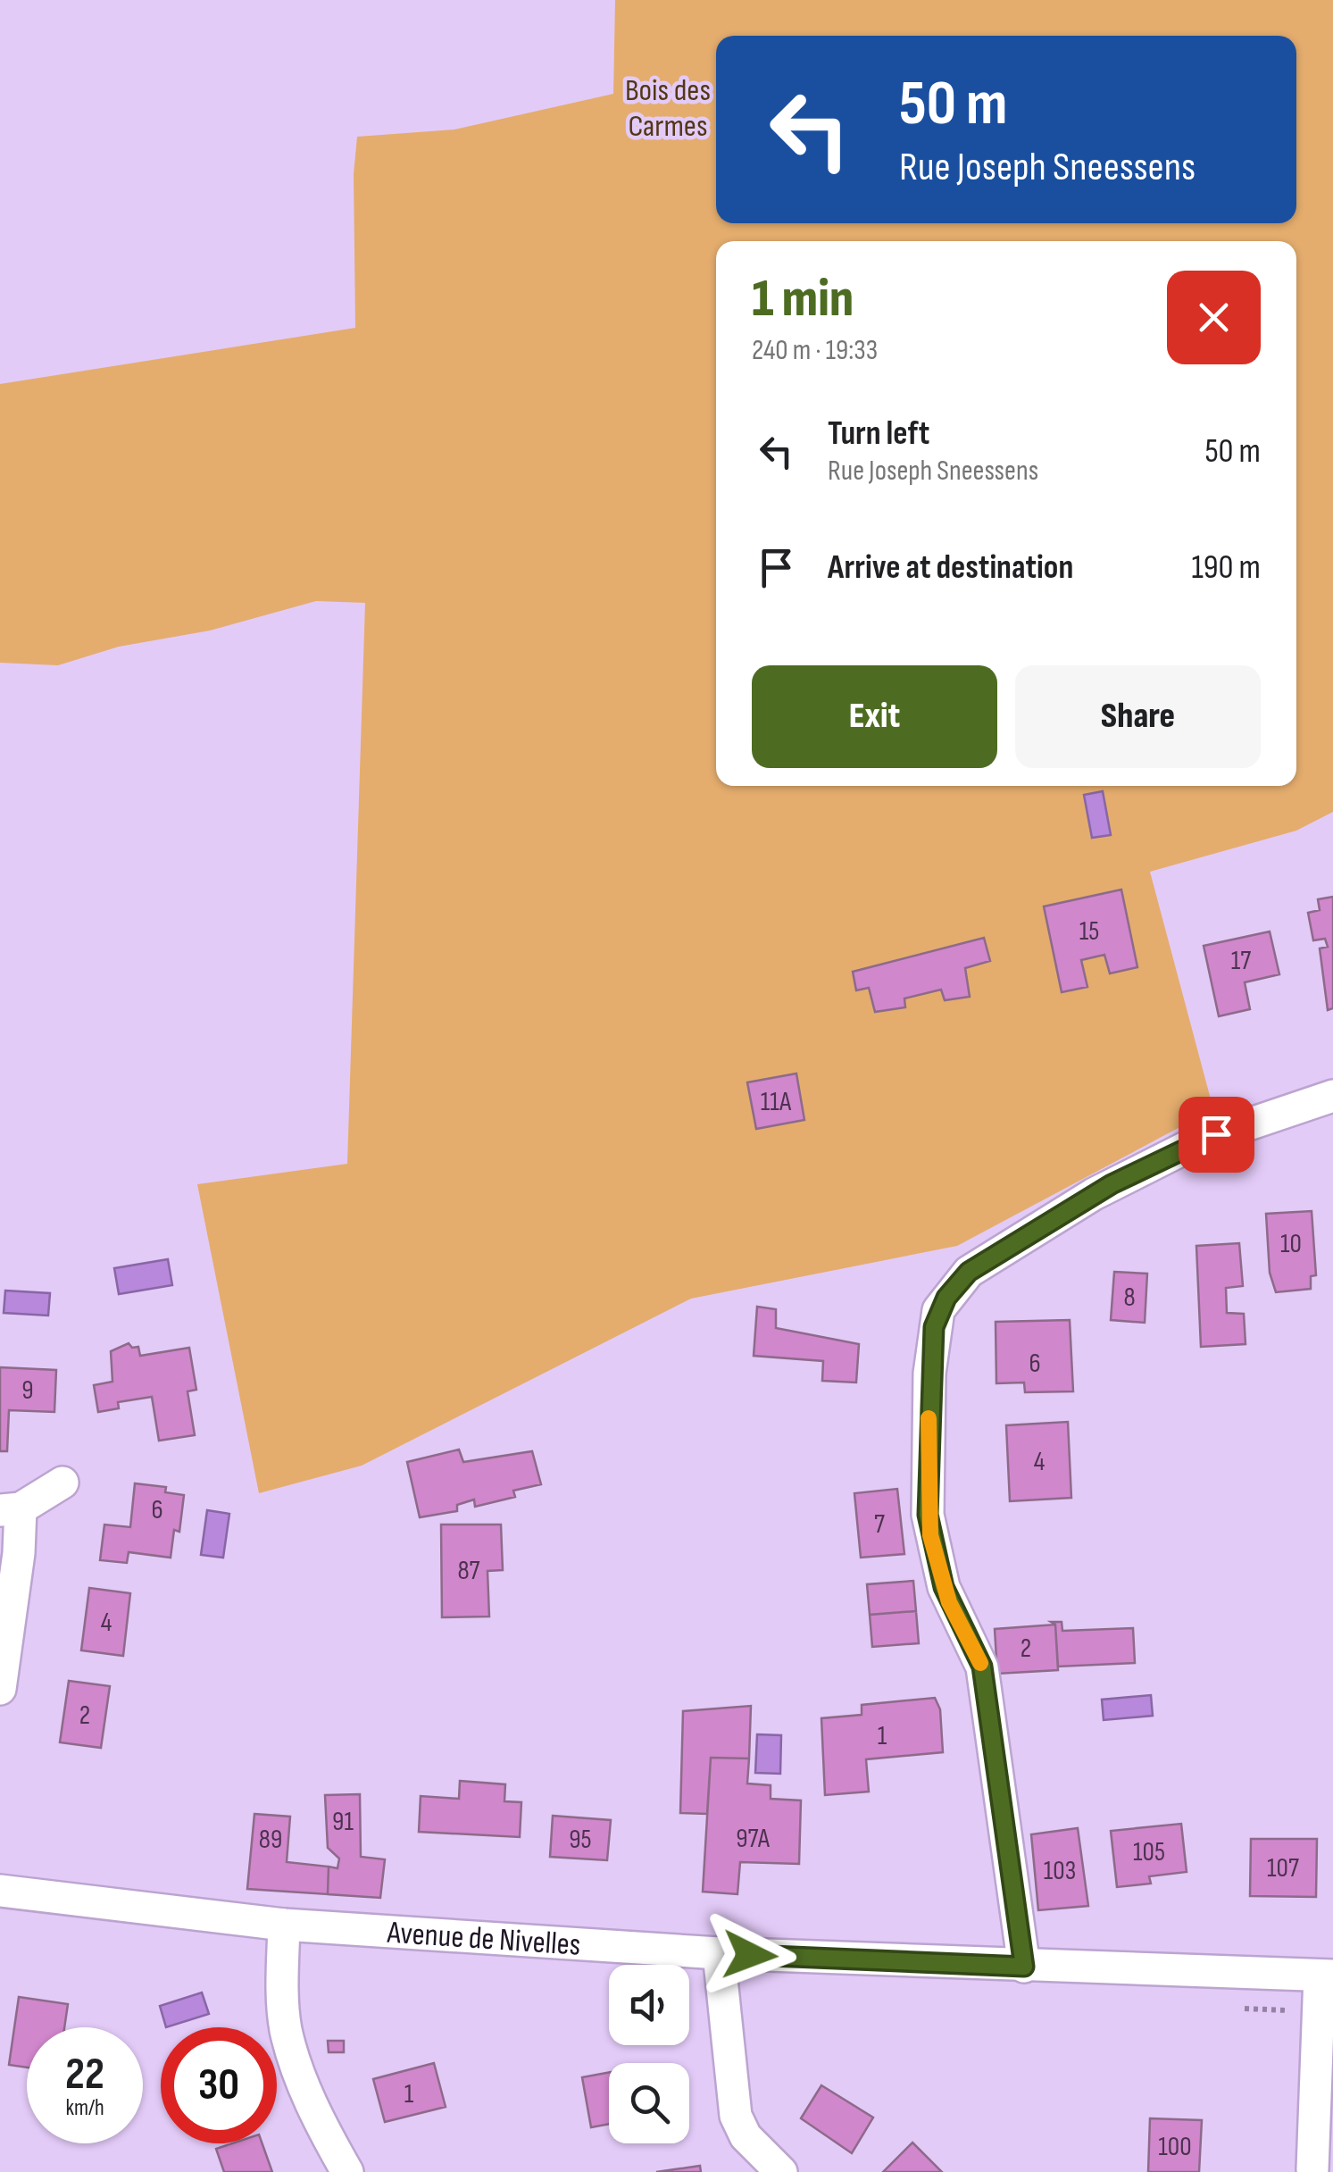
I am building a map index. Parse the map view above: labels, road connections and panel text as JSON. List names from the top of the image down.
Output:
{
  "streets": {
    "street": ["Avenue de Nivelles"]
  },
  "parks": ["Bois des Carmes"],
  "house_numbers": [
    "15",
    "17",
    "11A",
    "10",
    "8",
    "6",
    "9",
    "4",
    "6",
    "7",
    "87",
    "4",
    "2",
    "2",
    "1",
    "91",
    "97A",
    "89",
    "95",
    "105",
    "107",
    "103",
    "1",
    "100"
  ],
  "page": {
    "turn": ["50 m", "Rue Joseph Sneessens"],
    "heading": ["1 min", "240 m · 19:33"],
    "list": [
      {
        "name": "Turn left",
        "note": "Rue Joseph Sneessens",
        "value": "50 m"
      },
      {
        "name": "Arrive at destination",
        "value": "190 m"
      }
    ],
    "buttons": ["Exit", "Share"],
    "speed": "22 km/h",
    "limit": "30"
  }
}
